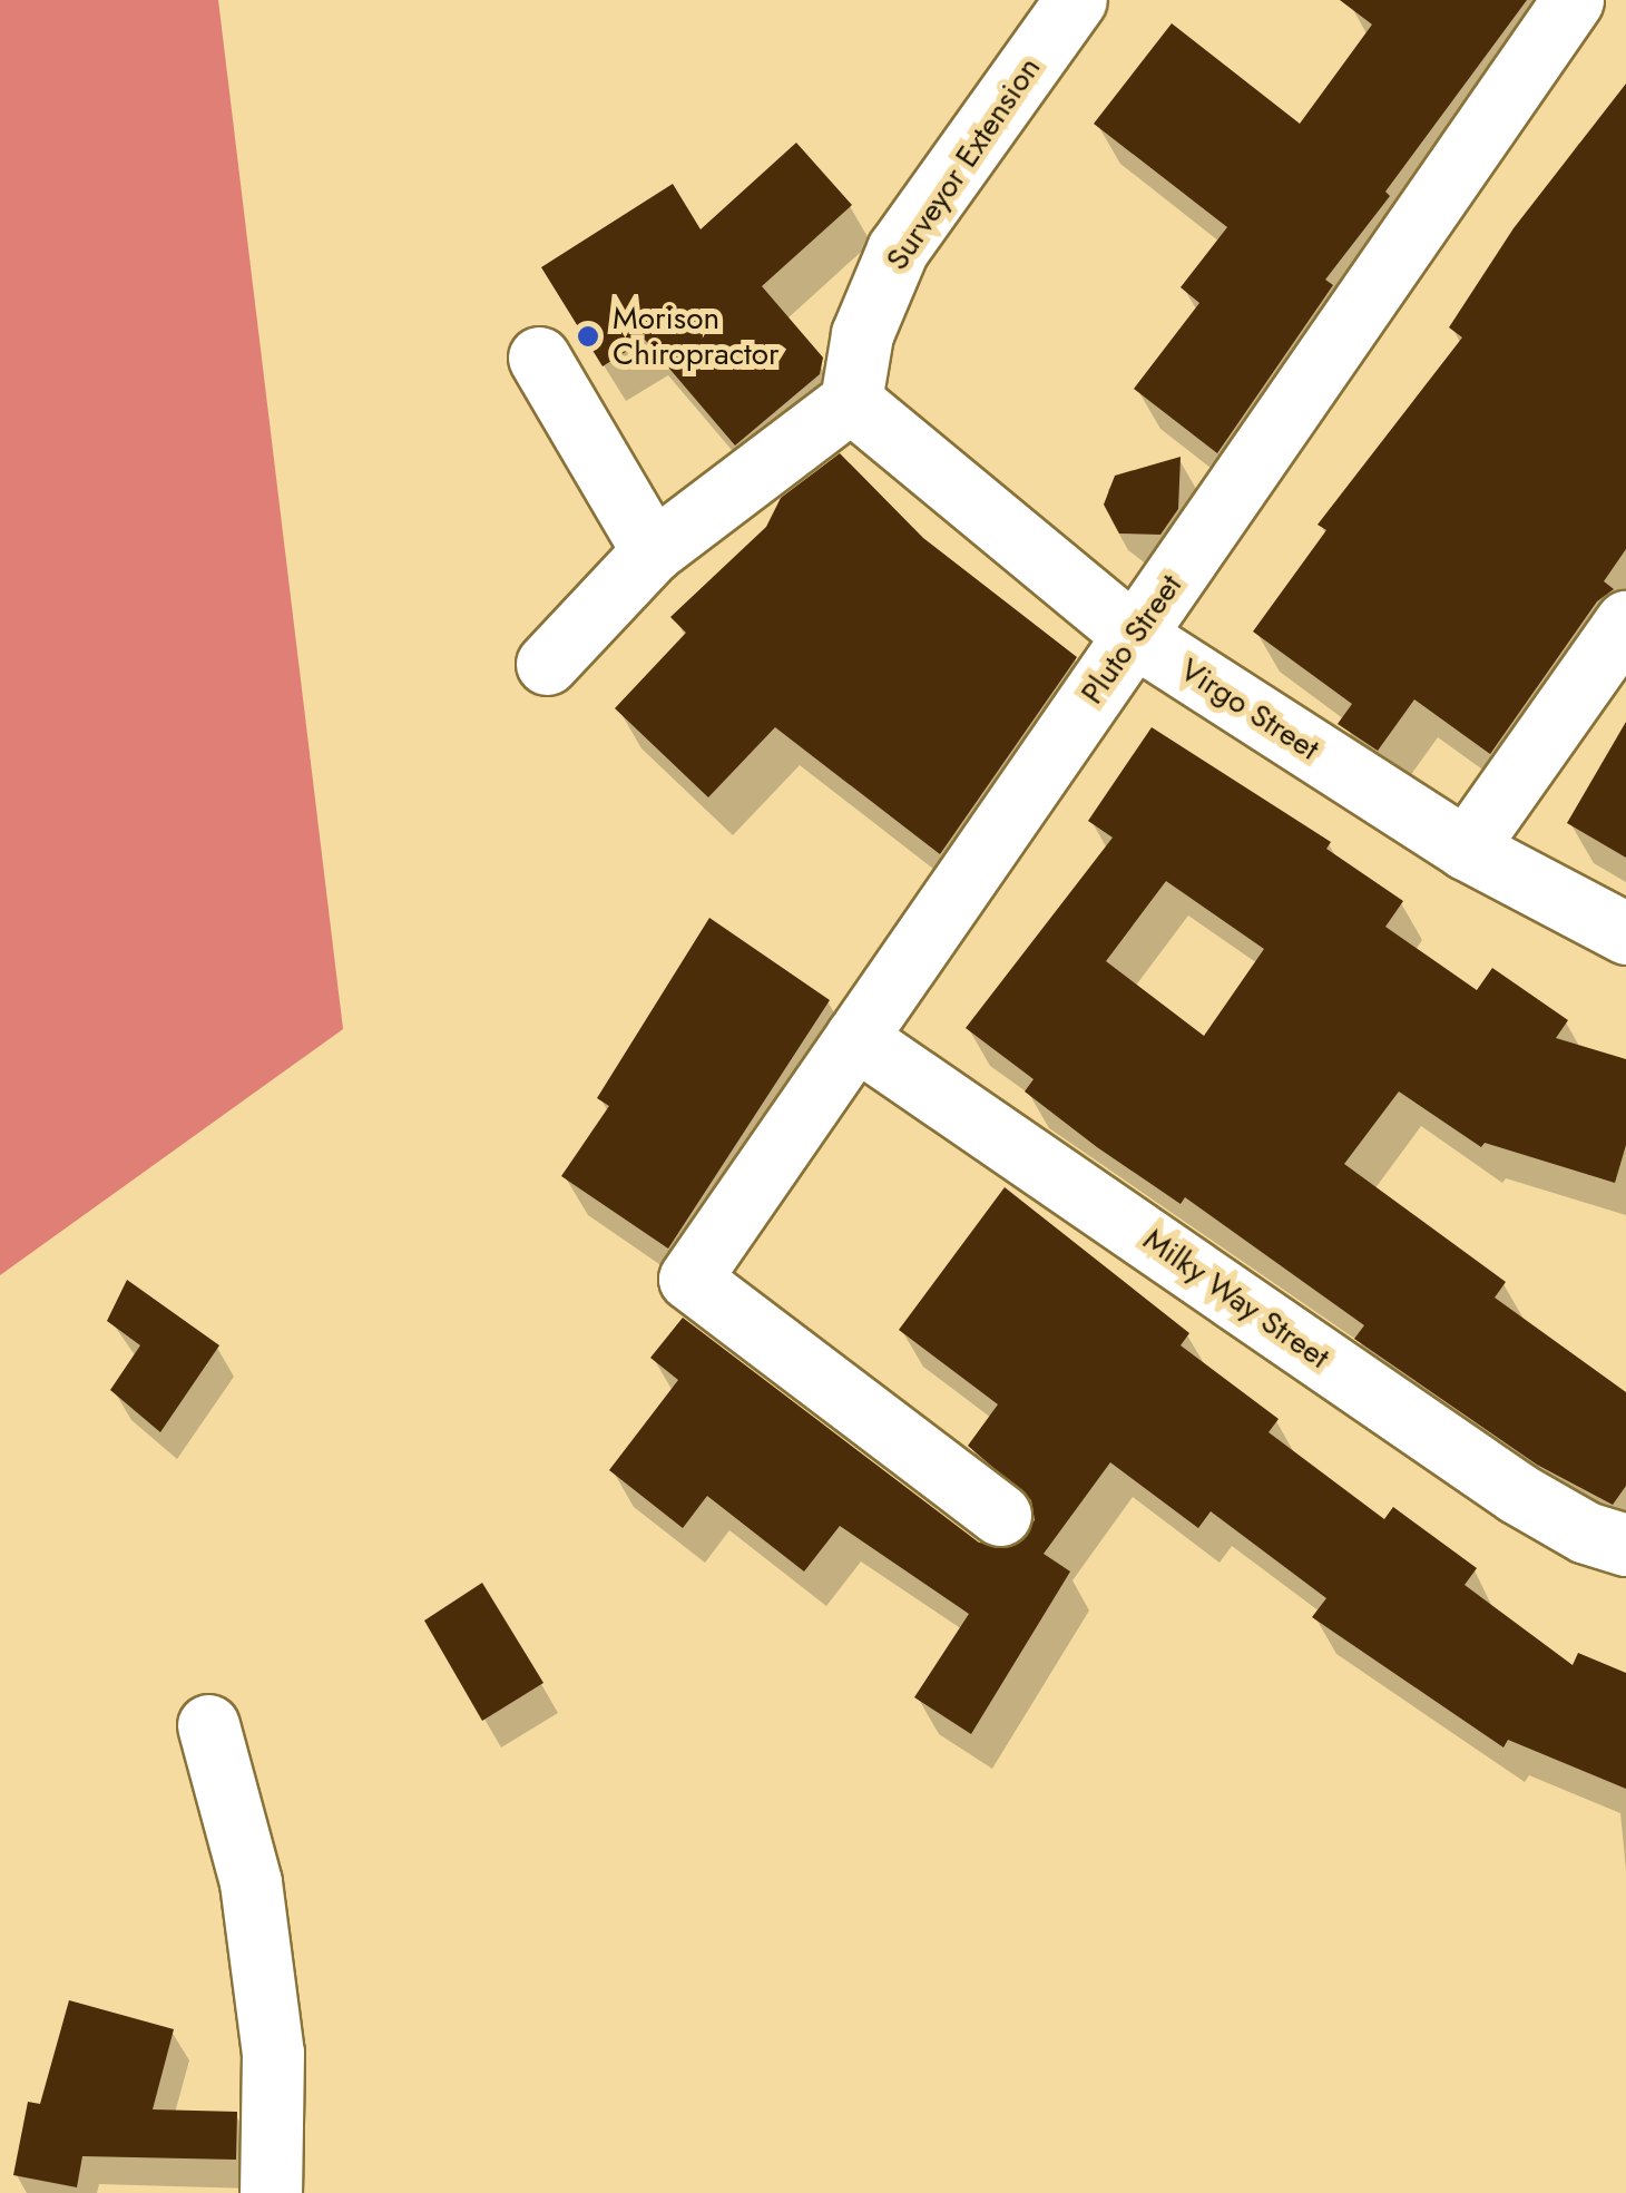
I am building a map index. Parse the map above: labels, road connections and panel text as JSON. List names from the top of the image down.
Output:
{
  "streets": {
    "street": [
      "Surveyor Extension",
      "Pluto Street",
      "Virgo Street",
      "Milky Way Street"
    ]
  },
  "crossings": [
    ["Surveyor Extension", "Virgo Street"],
    ["Pluto Street", "Virgo Street"],
    ["Pluto Street", "Milky Way Street"]
  ],
  "places": ["Morison Chiropractor"]
}
